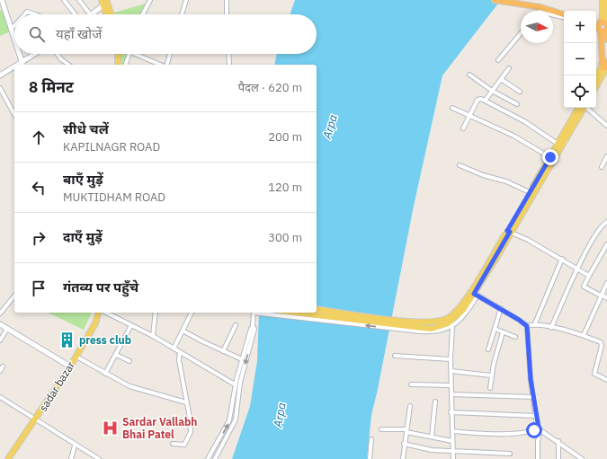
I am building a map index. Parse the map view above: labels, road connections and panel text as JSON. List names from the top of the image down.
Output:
{
  "streets": {
    "main road": ["sadar bazar"]
  },
  "water": ["Arpa"],
  "places": {
    "building": ["press club"],
    "hospital": ["Sardar Vallabh Bhai Patel"]
  },
  "north": "right",
  "page": {
    "map_buttons": ["+", "−"],
    "search": "यहाँ खोजें",
    "heading": ["8 मिनट", "पैदल · 620 m"],
    "list": [
      ["सीधे चलें", "KAPILNAGR ROAD", "200 m"],
      ["बाएँ मुड़ें", "MUKTIDHAM ROAD", "120 m"],
      ["दाएँ मुड़ें", "300 m"],
      "गंतव्य पर पहुँचे"
    ]
  }
}
